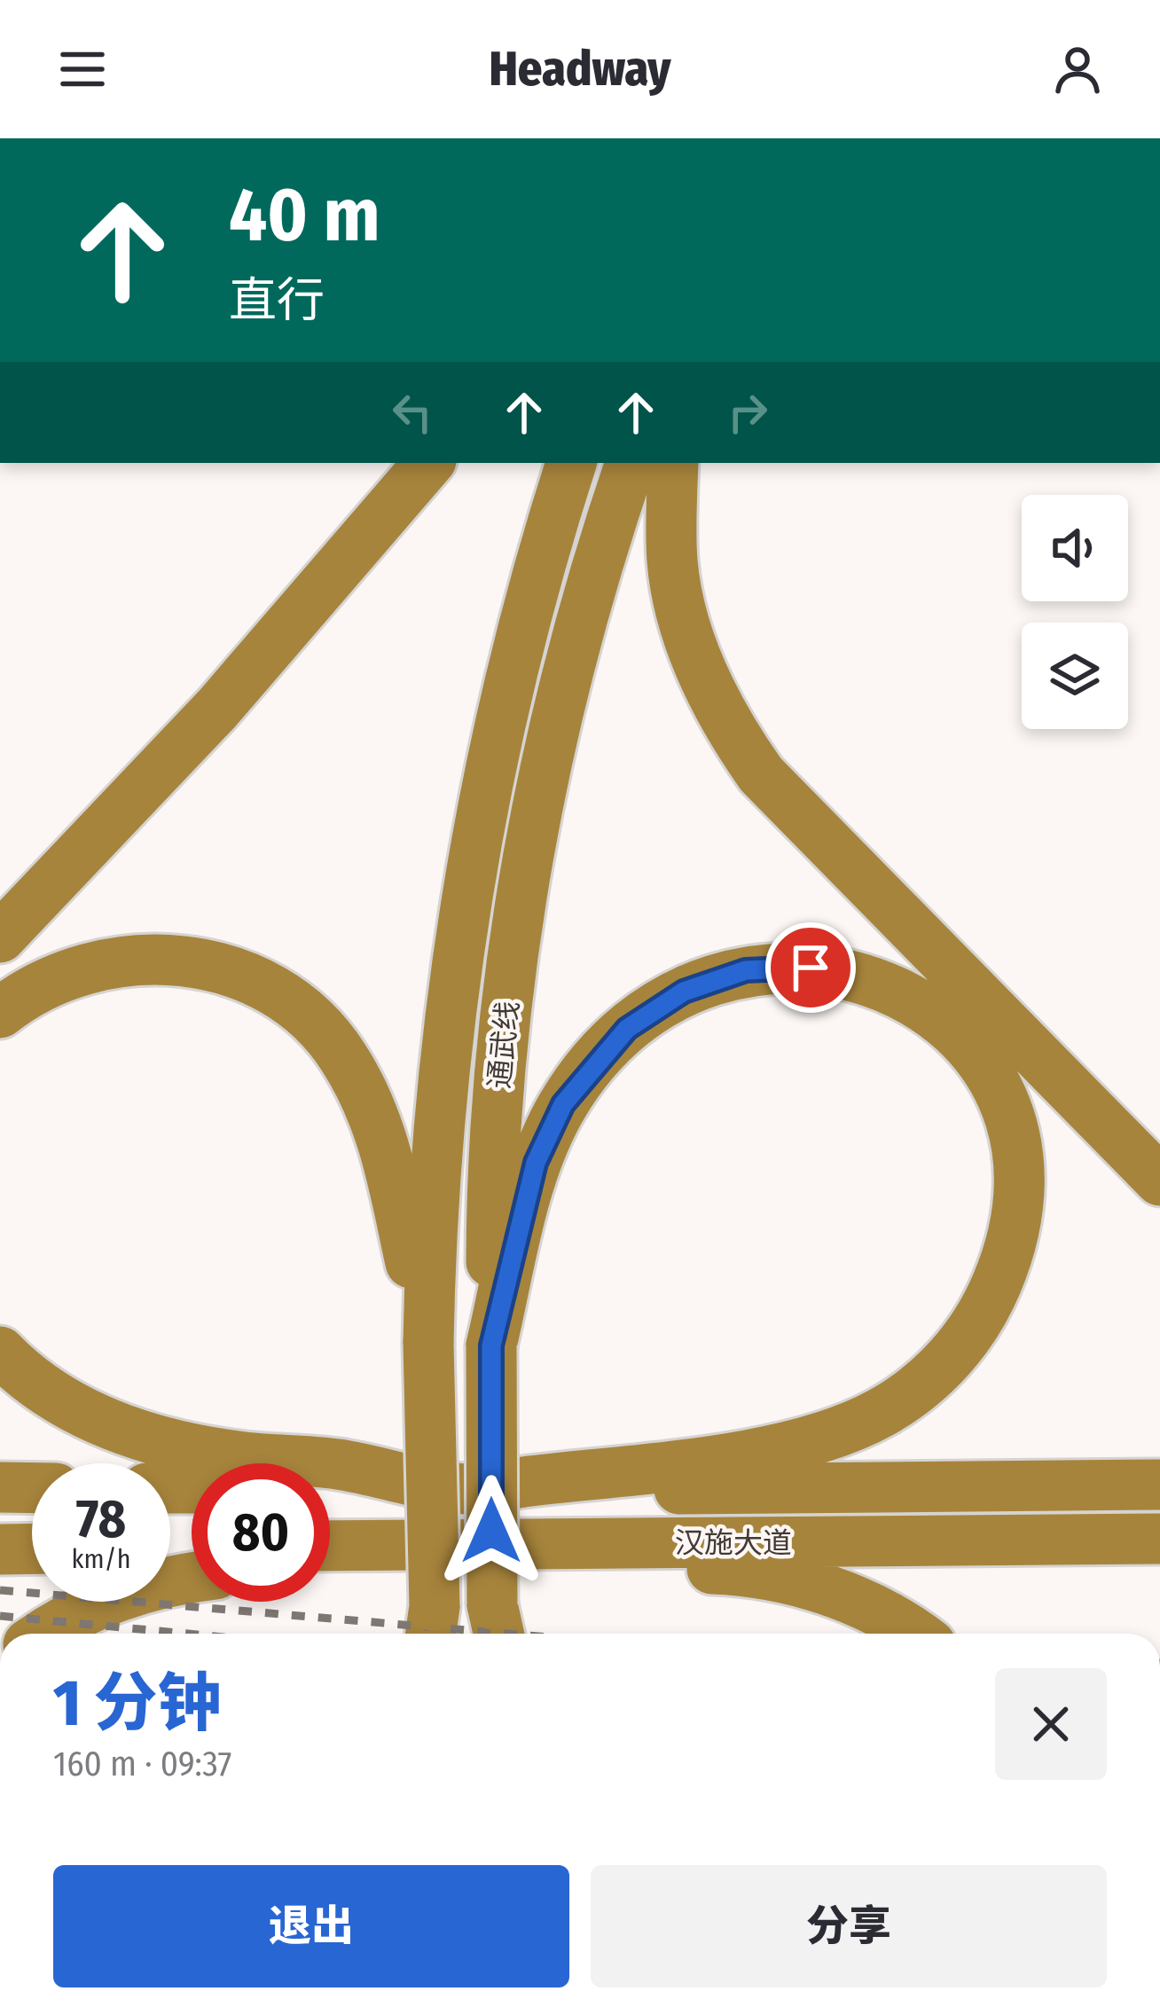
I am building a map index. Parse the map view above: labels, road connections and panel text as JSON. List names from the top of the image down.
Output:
{
  "streets": {
    "highway": ["通武线", "汉施大道"]
  },
  "page": {
    "header": "Headway",
    "turn": ["40 m", "直行"],
    "speed": "78 km/h",
    "limit": "80",
    "heading": ["1 分钟", "160 m · 09:37"],
    "buttons": ["退出", "分享"]
  }
}
